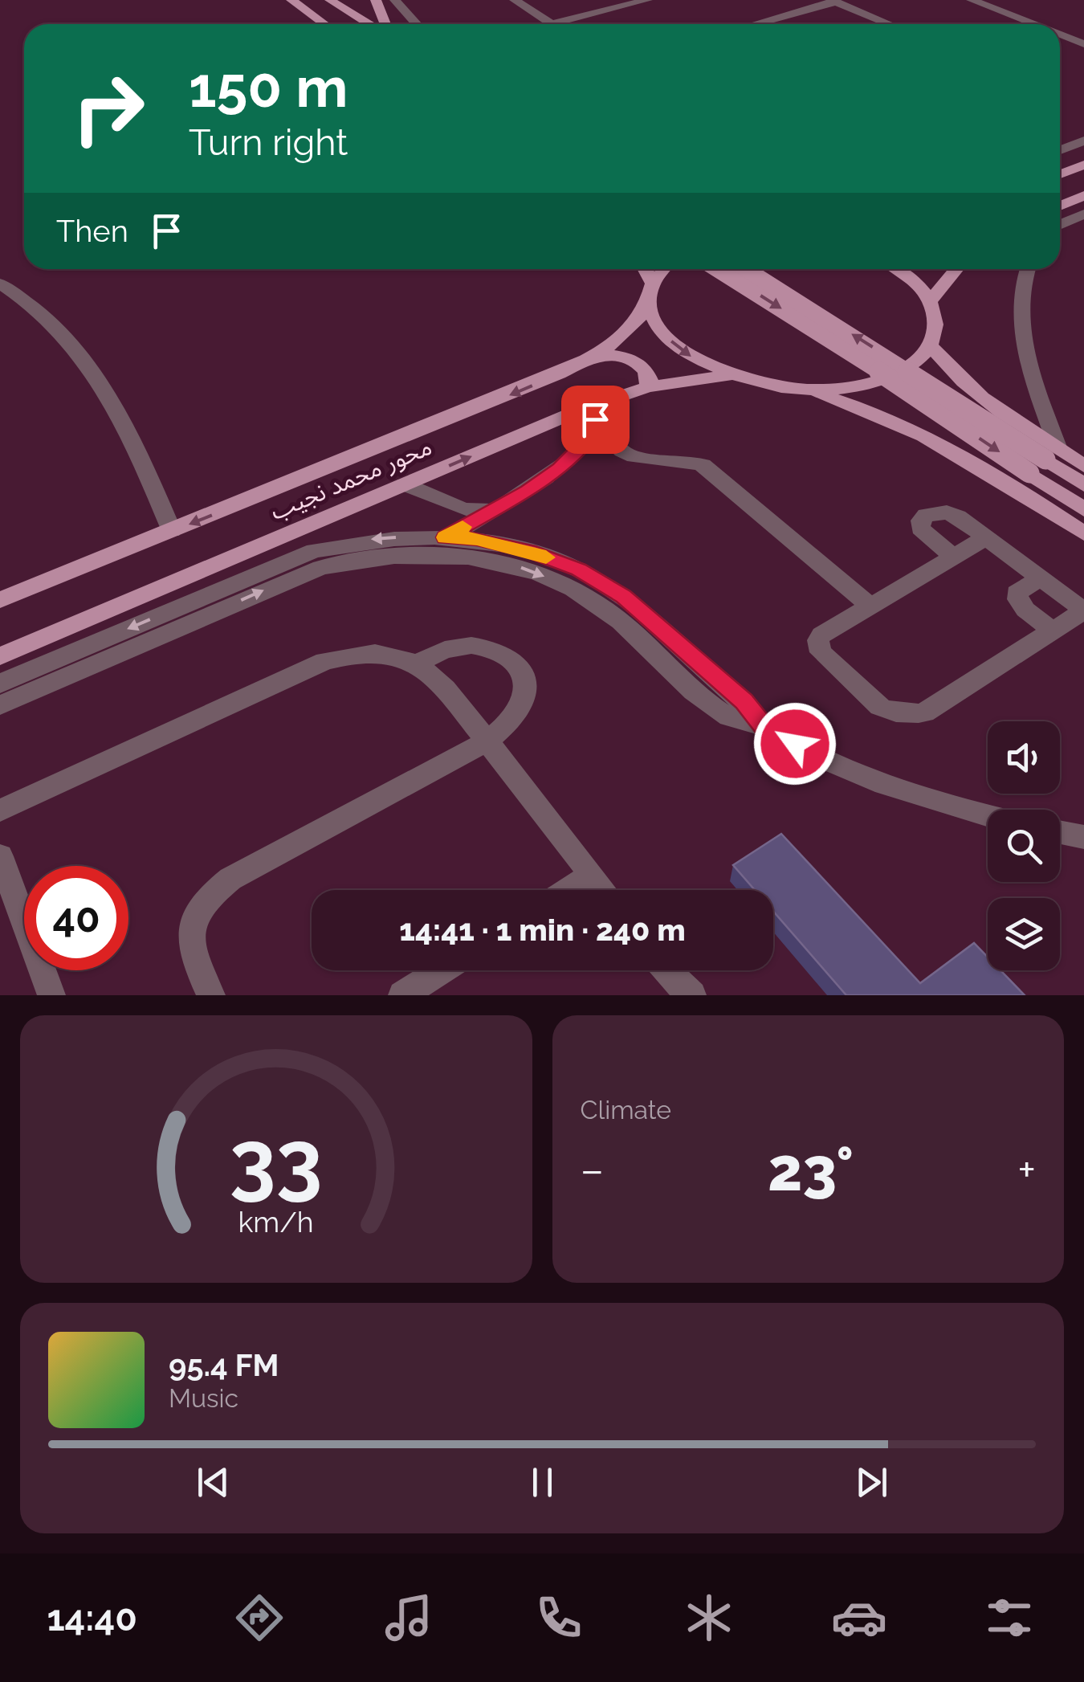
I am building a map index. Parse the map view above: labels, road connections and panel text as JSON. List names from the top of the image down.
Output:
{
  "streets": {
    "main road": ["محور محمد نجيب"]
  },
  "page": {
    "turn": ["150 m", "Turn right"],
    "then": "Then",
    "limit": "40",
    "trip": "14:41 · 1 min · 240 m",
    "tile": "Climate",
    "heat": ["−", "23°", "+"],
    "song": ["95.4 FM", "Music"],
    "tabs": "14:40",
    "gauge": ["33", "km/h"]
  }
}
